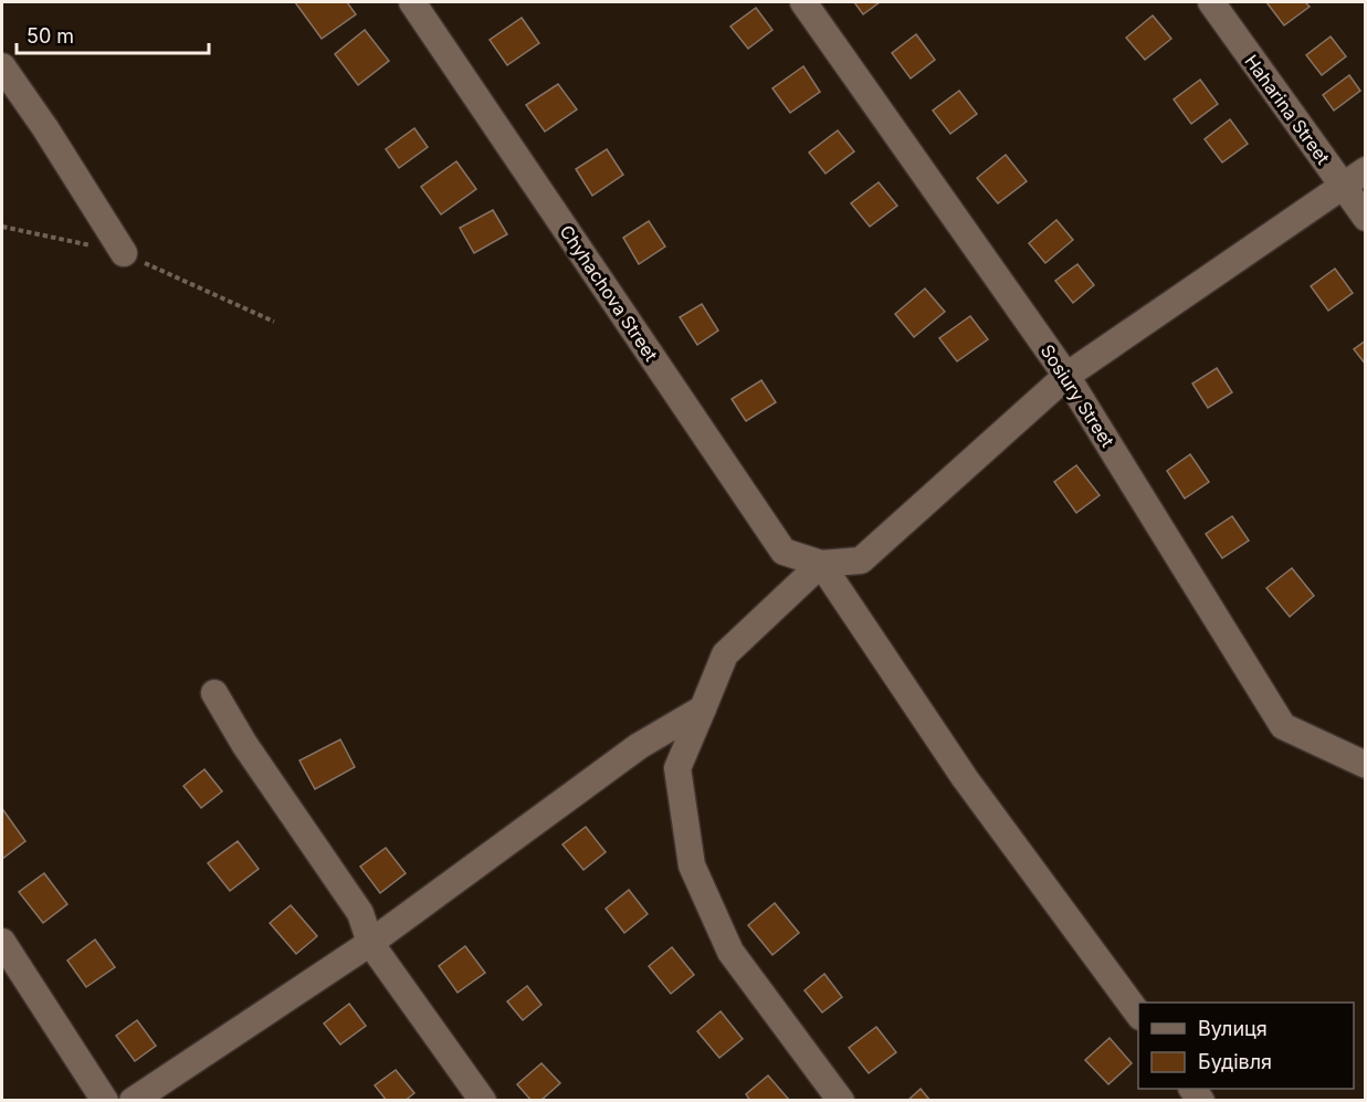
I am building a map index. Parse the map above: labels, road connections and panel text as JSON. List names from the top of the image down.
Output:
{
  "streets": {
    "street": ["Haharina Street", "Chyhachova Street", "Sosiury Street"]
  },
  "legend": ["Вулиця", "Будівля"],
  "scale_bar": "50 m"
}
